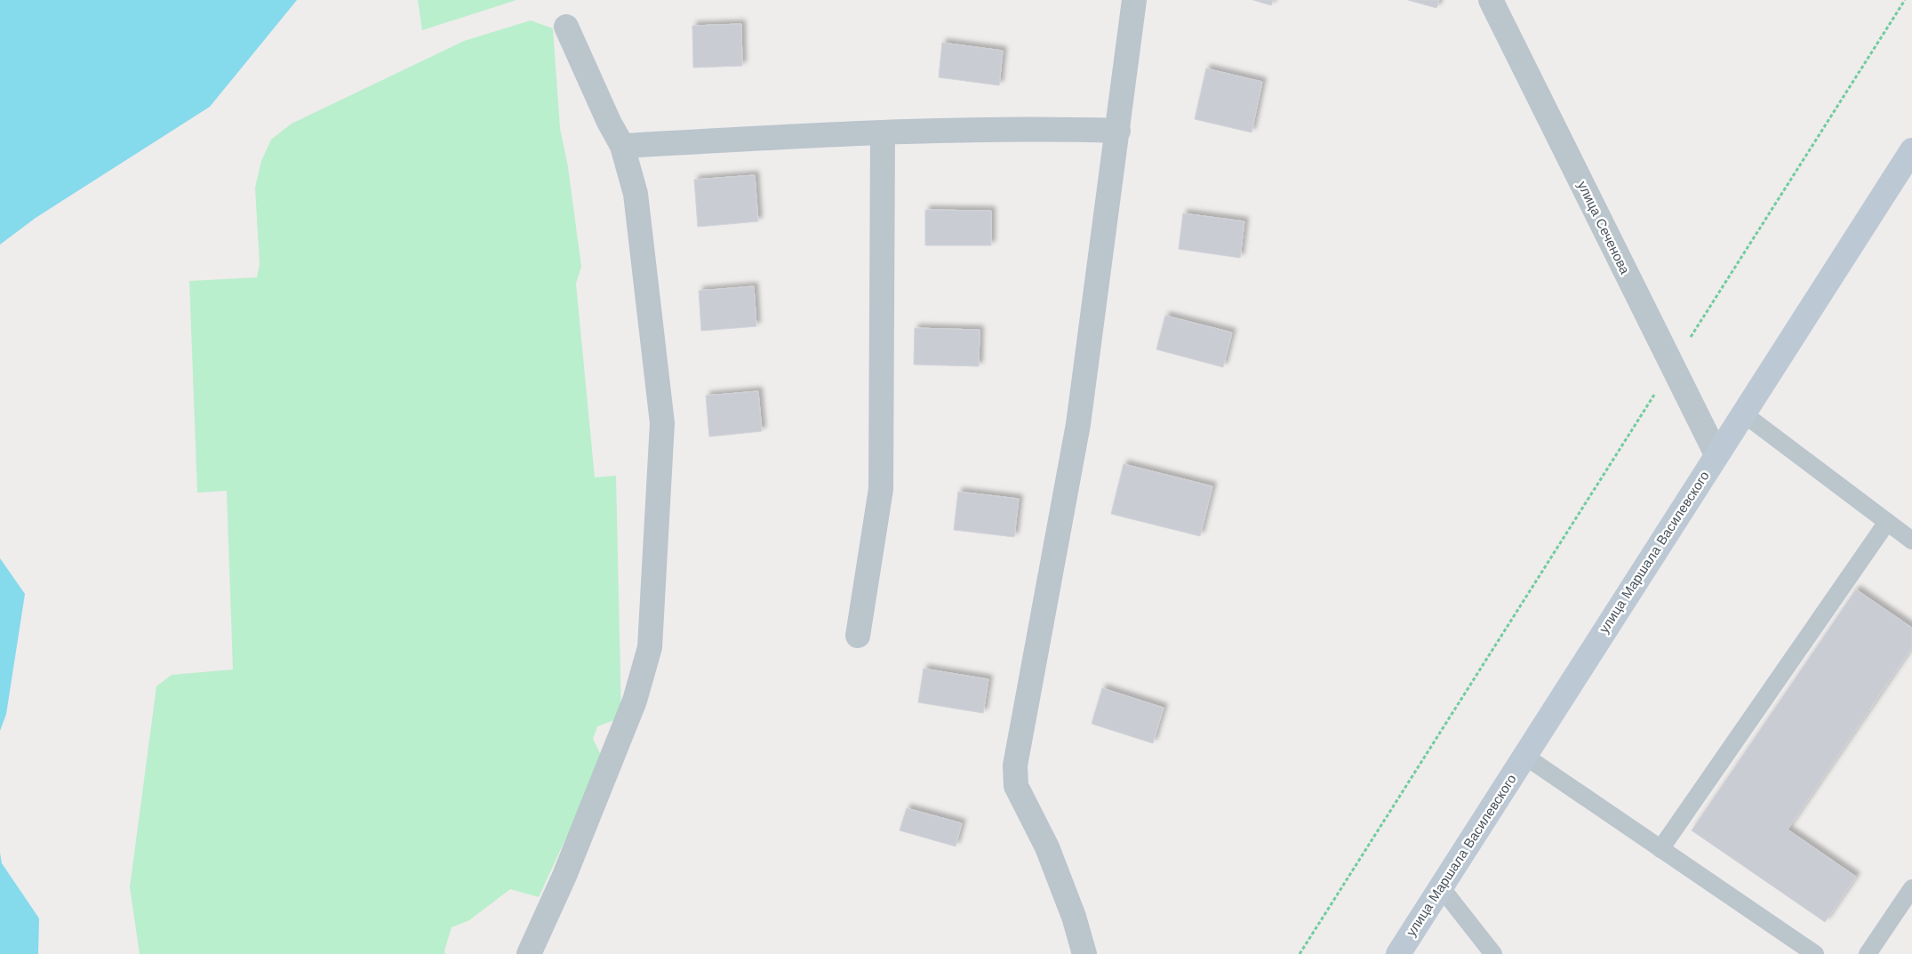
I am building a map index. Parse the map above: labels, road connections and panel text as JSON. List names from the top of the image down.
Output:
{
  "streets": {
    "street": ["улица Сеченова", "улица Маршала Василевского"]
  },
  "crossings": [
    ["улица Сеченова", "улица Маршала Василевского"]
  ]
}
